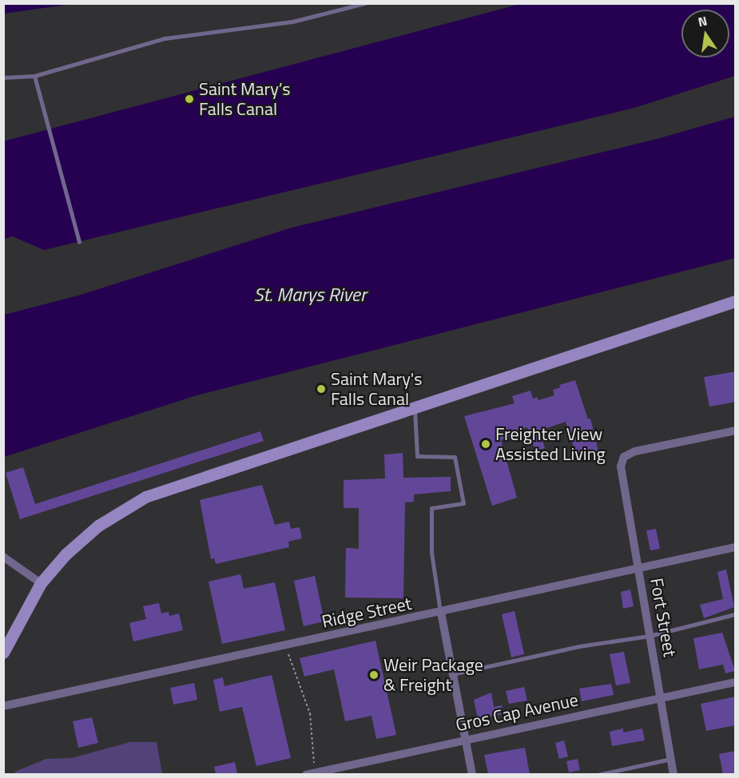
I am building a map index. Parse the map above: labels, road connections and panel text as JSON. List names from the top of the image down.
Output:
{
  "streets": {
    "street": ["Ridge Street", "Fort Street", "Gros Cap Avenue"]
  },
  "crossings": [
    ["Ridge Street", "Fort Street"],
    ["Fort Street", "Gros Cap Avenue"]
  ],
  "water": ["St. Marys River"],
  "places": [
    "Saint Mary’s Falls Canal",
    "Saint Mary's Falls Canal",
    "Freighter View Assisted Living",
    "Weir Package & Freight"
  ],
  "north": "top"
}
